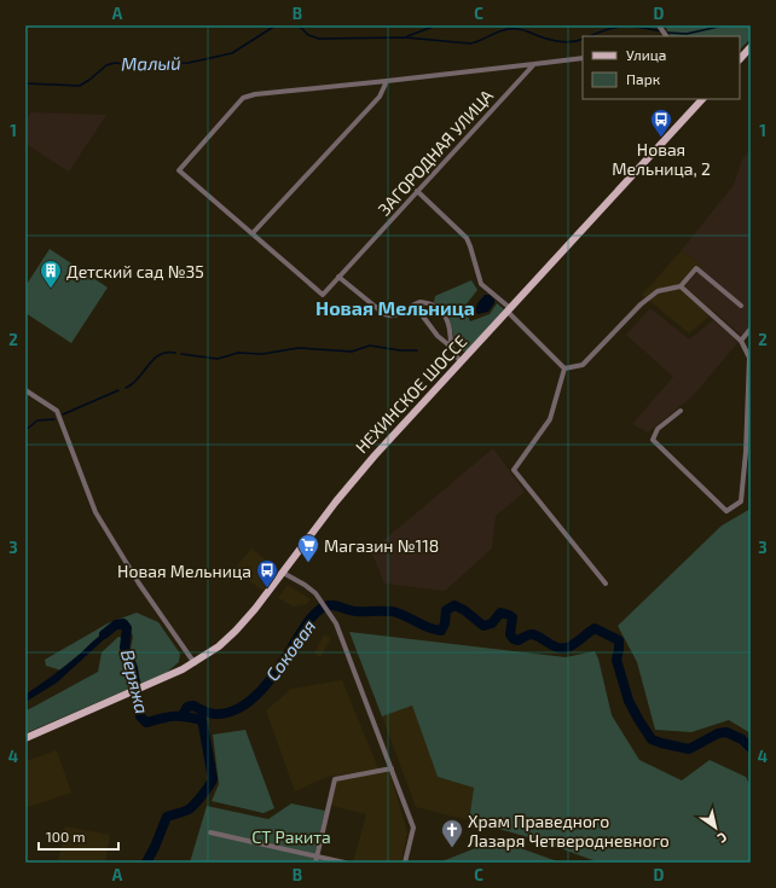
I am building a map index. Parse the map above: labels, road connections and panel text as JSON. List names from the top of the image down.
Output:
{
  "streets": {
    "main road": ["НЕХИНСКОЕ ШОССЕ"],
    "street": ["ЗАГОРОДНАЯ УЛИЦА"]
  },
  "districts": ["Новая Мельница"],
  "water": ["Малый", "Соковая", "Веряжа"],
  "parks": ["СТ Ракита"],
  "places": {
    "bus stop": ["Новая Мельница, 2", "Новая Мельница"],
    "building": ["Детский сад №35"],
    "supermarket": ["Магазин №118"],
    "church": ["Храм Праведного Лазаря Четверодневного"]
  },
  "legend": ["Улица", "Парк"],
  "scale_bar": "100 m",
  "north": "bottom right",
  "grid": {
    "columns": [
      "A",
      "B",
      "C",
      "D"
    ],
    "rows": [
      "1",
      "2",
      "3",
      "4"
    ]
  }
}
